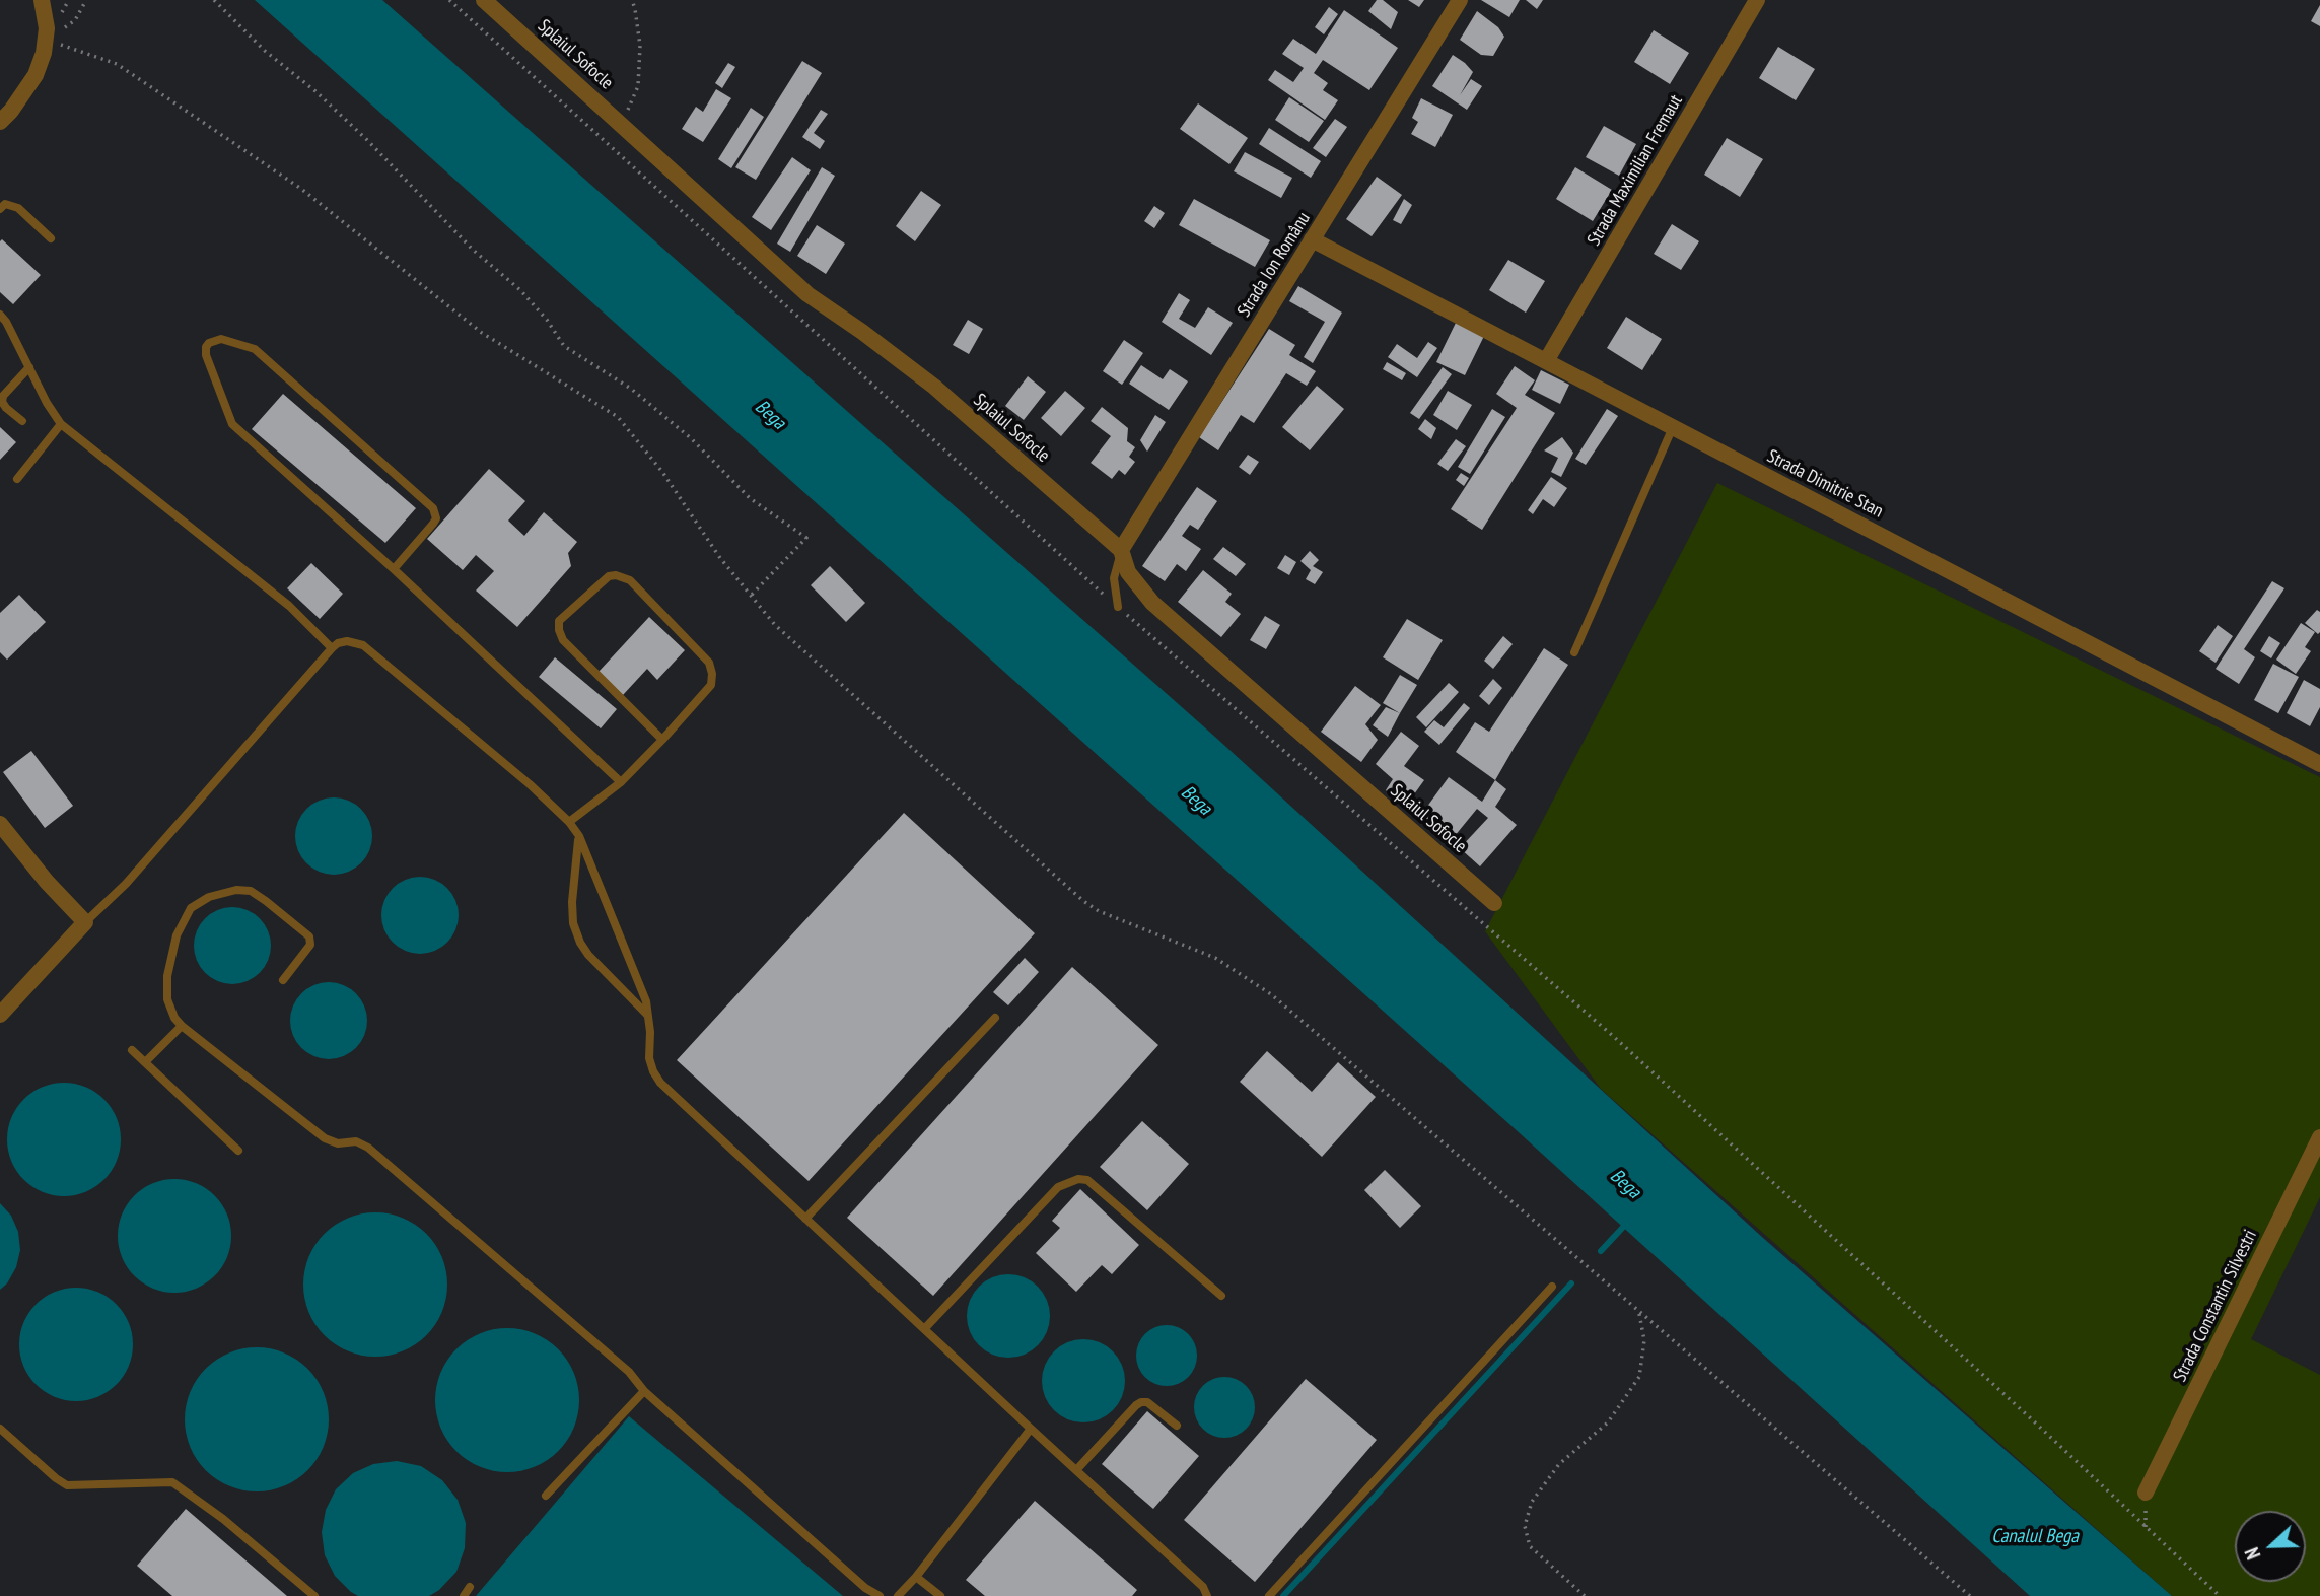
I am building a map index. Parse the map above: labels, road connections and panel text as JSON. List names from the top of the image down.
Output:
{
  "streets": {
    "street": [
      "Splaiul Sofocle",
      "Strada Maximilian Fremaut",
      "Strada Ion Românu",
      "Strada Dimitrie Stan",
      "Strada Constantin Silvestri"
    ]
  },
  "crossings": [
    ["Splaiul Sofocle", "Strada Ion Românu"],
    ["Strada Maximilian Fremaut", "Strada Dimitrie Stan"],
    ["Strada Ion Românu", "Strada Dimitrie Stan"]
  ],
  "water": ["Bega", "Canalul Bega"],
  "north": "left"
}
